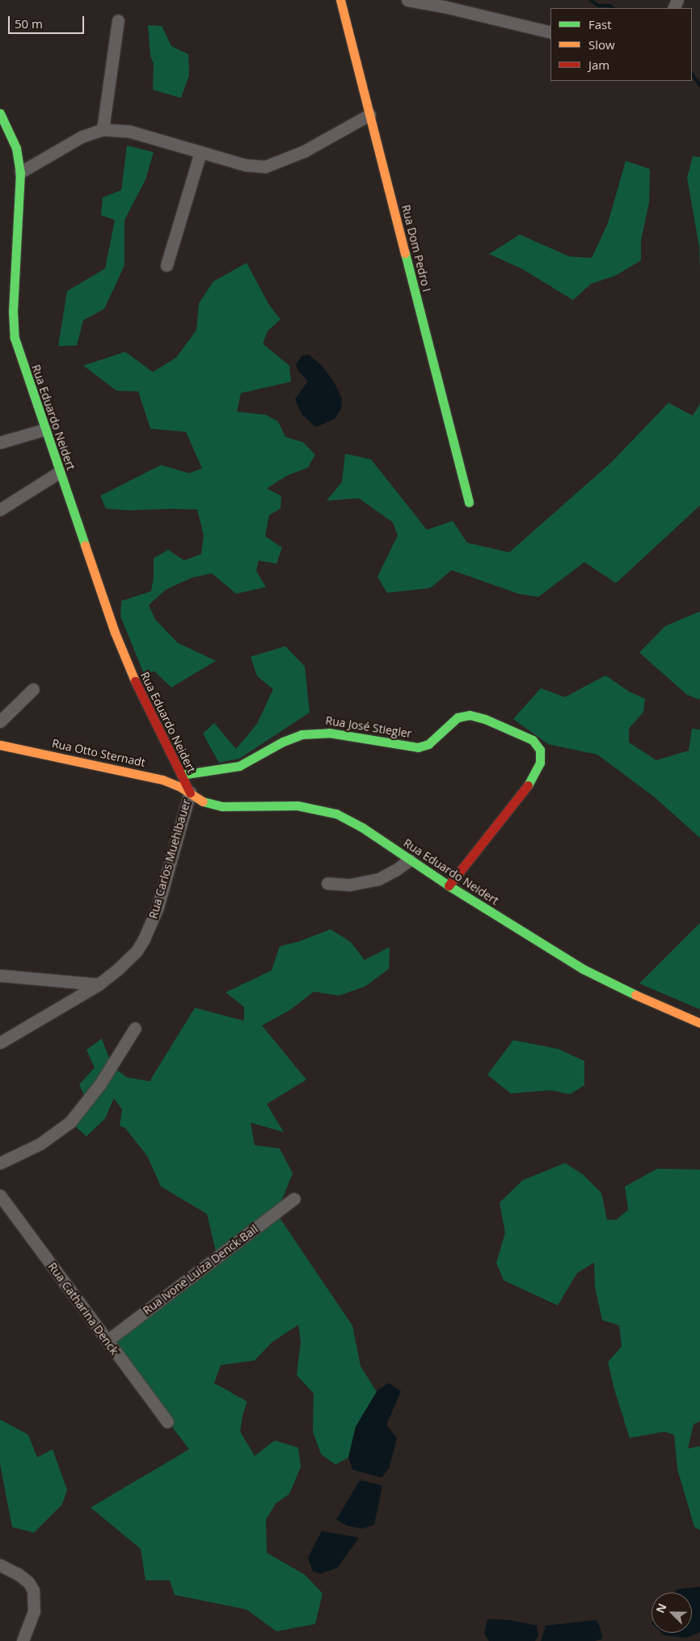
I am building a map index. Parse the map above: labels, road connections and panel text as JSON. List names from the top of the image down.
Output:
{
  "streets": {
    "street": [
      "Rua Dom Pedro I",
      "Rua Eduardo Neidert",
      "Rua José Stiegler",
      "Rua Otto Sternadt",
      "Rua Carlos Muehlbauer",
      "Rua Ivone Luíza Denck Bail",
      "Rua Catharina Denck"
    ]
  },
  "crossings": [
    ["Rua Eduardo Neidert", "Rua José Stiegler"],
    ["Rua Eduardo Neidert", "Rua Otto Sternadt"],
    ["Rua Eduardo Neidert", "Rua Carlos Muehlbauer"],
    ["Rua Otto Sternadt", "Rua Carlos Muehlbauer"],
    ["Rua Ivone Luíza Denck Bail", "Rua Catharina Denck"]
  ],
  "legend": ["Fast", "Slow", "Jam"],
  "scale_bar": "50 m",
  "north": "top left"
}
